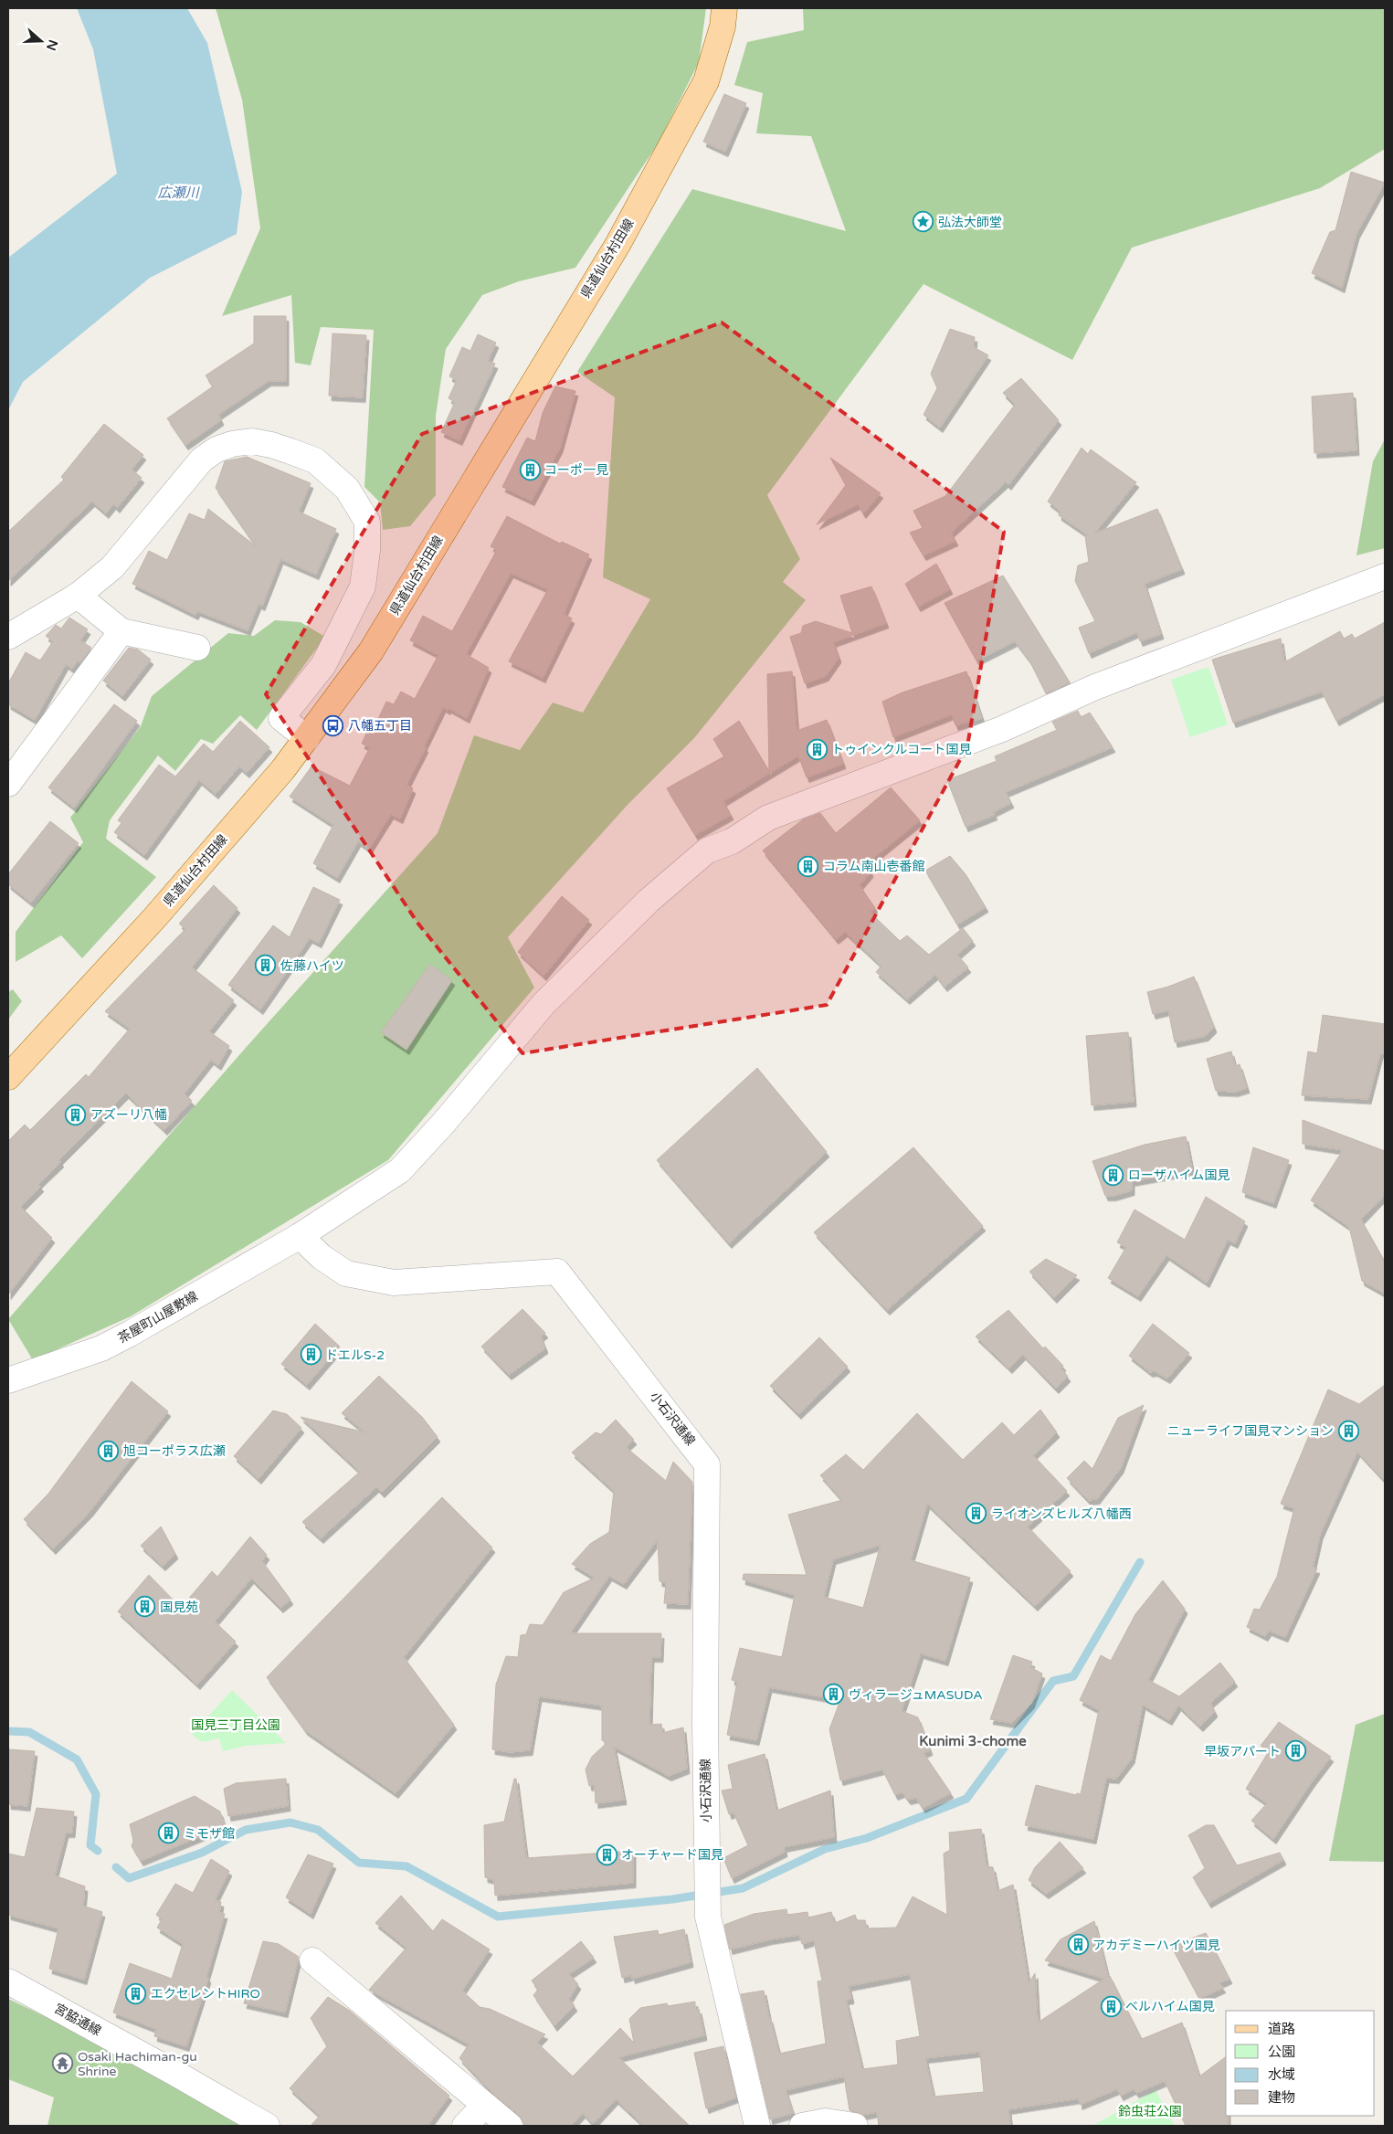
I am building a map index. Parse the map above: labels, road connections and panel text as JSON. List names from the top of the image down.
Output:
{
  "streets": {
    "main road": ["県道仙台村田線"],
    "street": ["茶屋町山屋敷線", "小石沢通線", "宮脇通線"]
  },
  "crossings": [
    ["茶屋町山屋敷線", "小石沢通線"]
  ],
  "districts": ["Kunimi 3-chome"],
  "water": ["広瀬川"],
  "parks": ["国見三丁目公園", "鈴虫荘公園"],
  "places": {
    "place": ["弘法大師堂"],
    "building": [
      "コーポ一見",
      "トゥインクルコート国見",
      "コラム南山壱番館",
      "佐藤ハイツ",
      "アズーリ八幡",
      "ローザハイム国見",
      "ドエルS-2",
      "ニューライフ国見マンション",
      "旭コーポラス広瀬",
      "ライオンズヒルズ八幡西",
      "国見苑",
      "ヴィラージュMASUDA",
      "早坂アパート",
      "ミモザ館",
      "オーチャード国見",
      "アカデミーハイツ国見",
      "エクセレントHIRO",
      "ベルハイム国見"
    ],
    "bus stop": ["八幡五丁目"],
    "temple": ["Osaki Hachiman-gu Shrine"]
  },
  "legend": [
    "道路",
    "公園",
    "水域",
    "建物"
  ],
  "north": "right"
}
